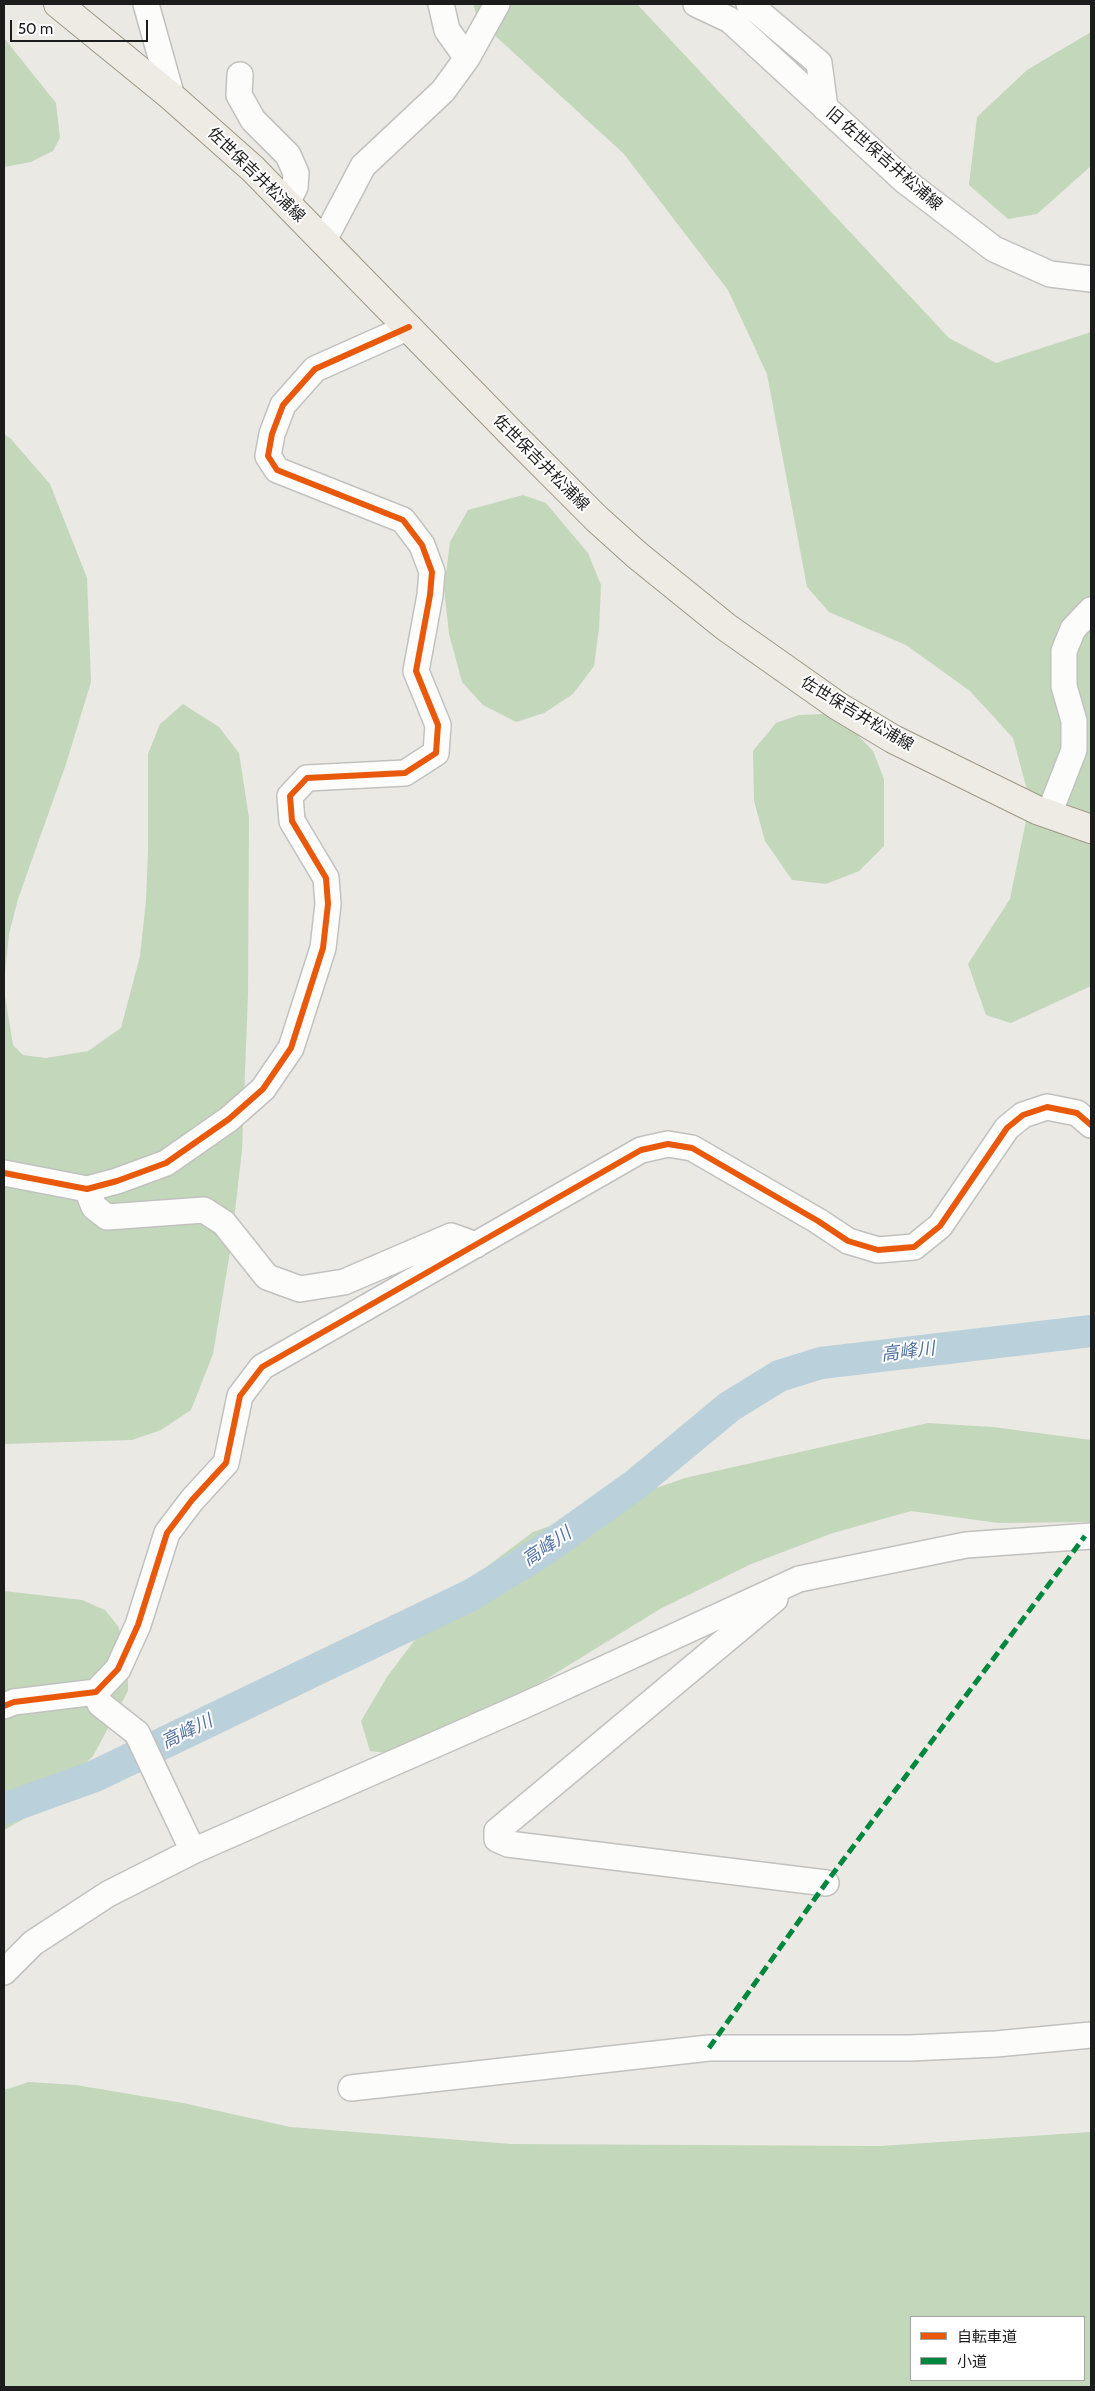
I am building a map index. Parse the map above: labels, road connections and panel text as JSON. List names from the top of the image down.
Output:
{
  "streets": {
    "main road": ["佐世保吉井松浦線"],
    "street": ["旧 佐世保吉井松浦線"]
  },
  "water": ["高峰川"],
  "legend": ["自転車道", "小道"],
  "scale_bar": "50 m"
}
